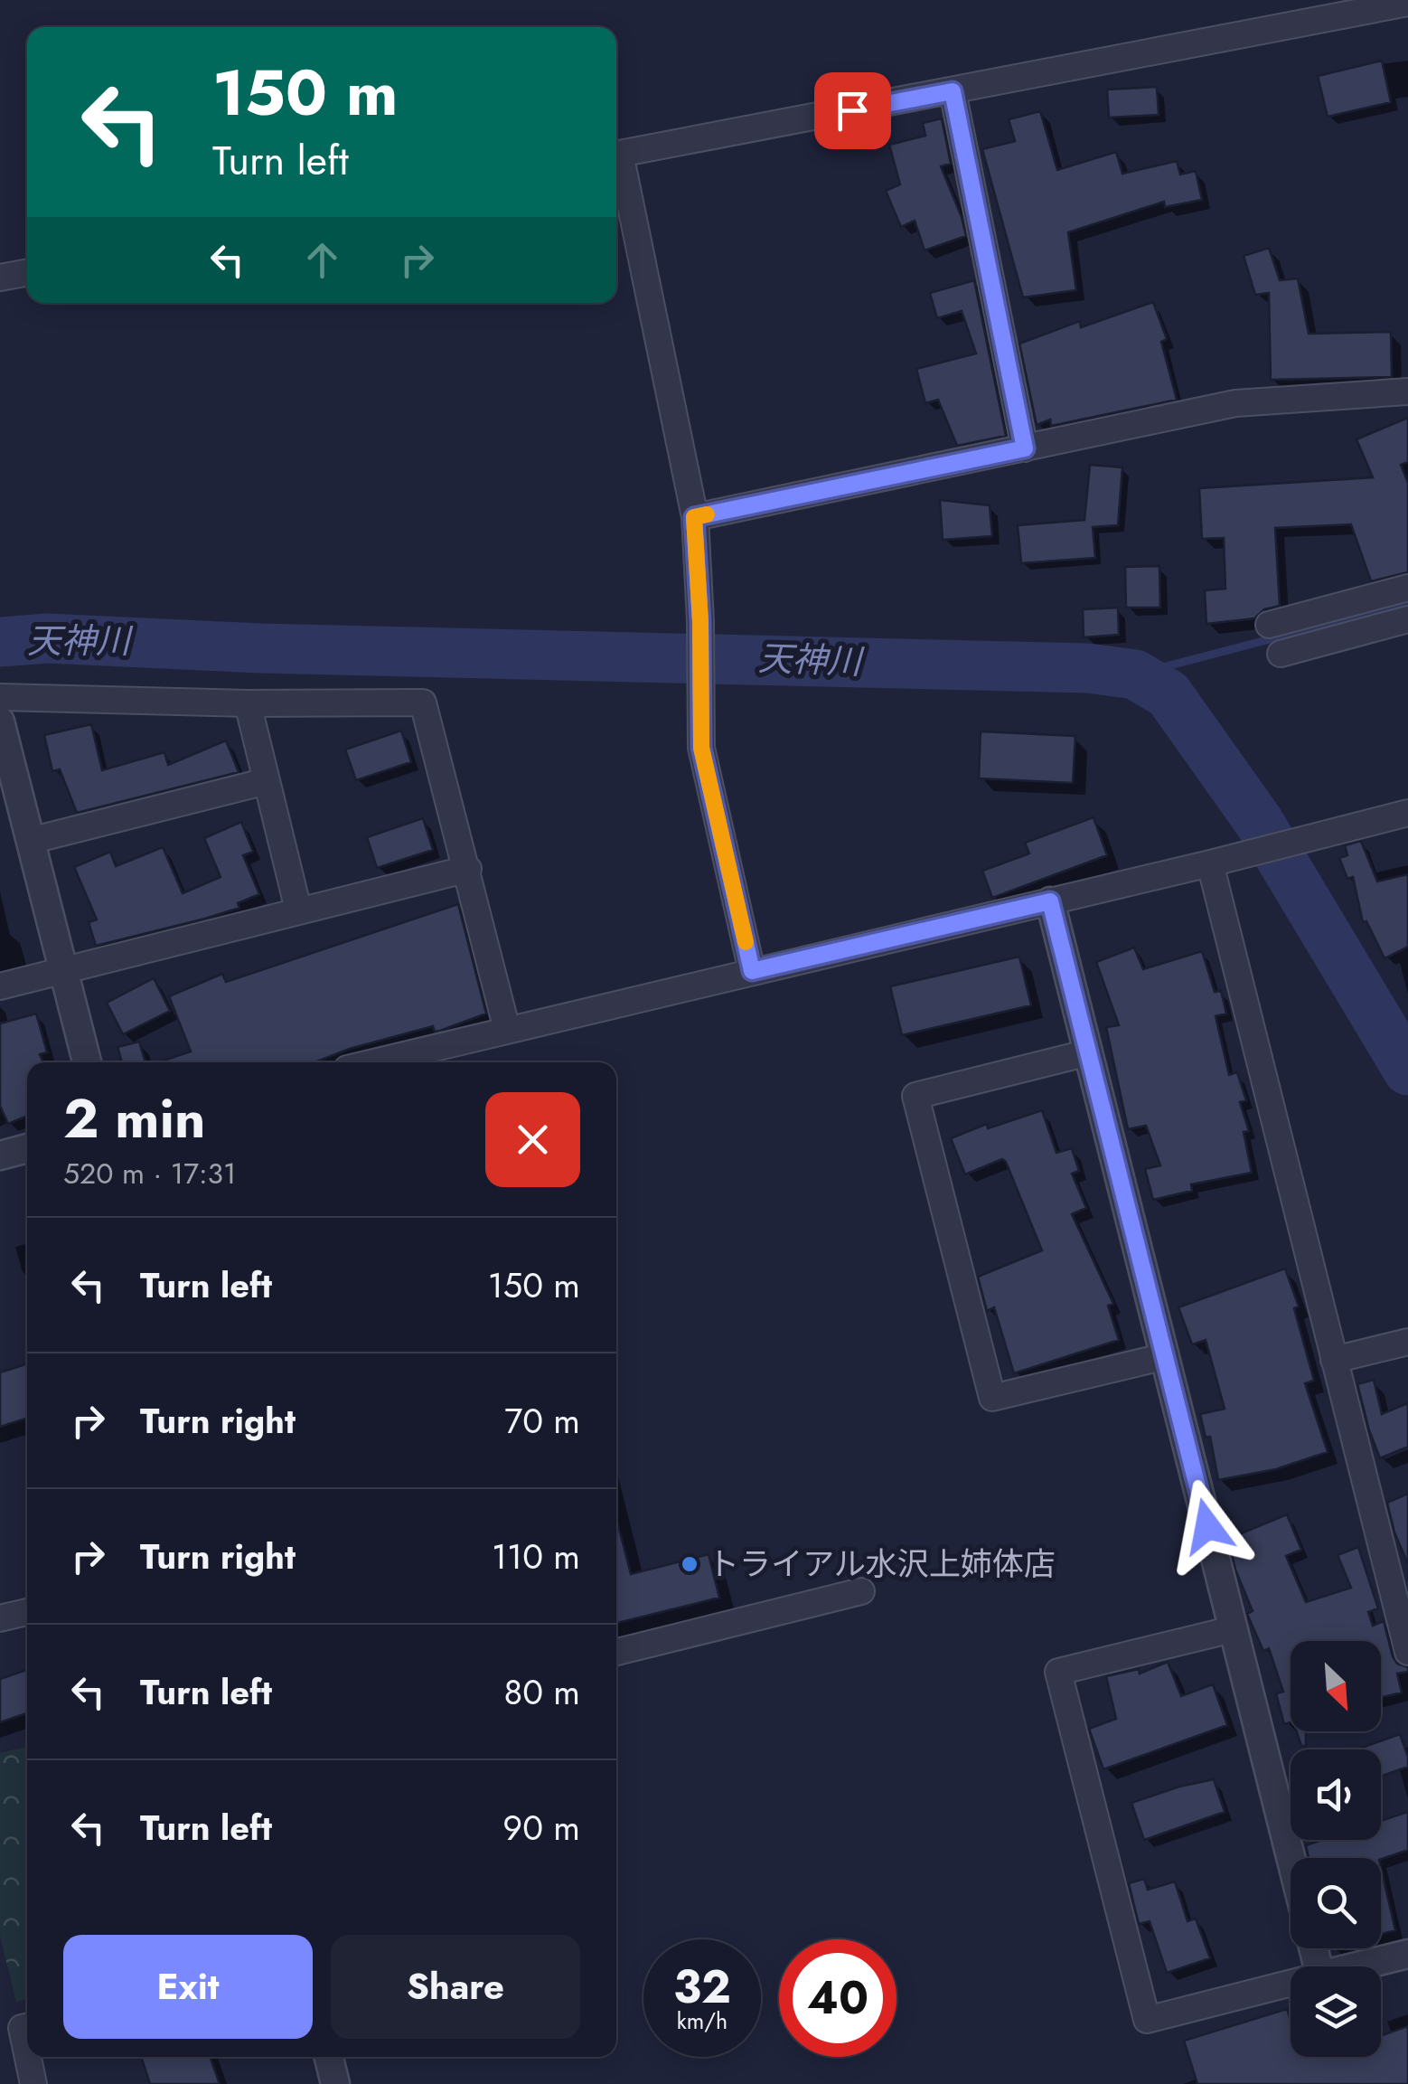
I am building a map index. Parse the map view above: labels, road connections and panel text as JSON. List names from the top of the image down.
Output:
{
  "water": ["天神川"],
  "places": ["トライアル水沢上姉体店"],
  "north": "bottom right",
  "page": {
    "turn": ["150 m", "Turn left"],
    "heading": ["2 min", "520 m · 17:31"],
    "list": [
      {
        "name": "Turn left",
        "value": "150 m"
      },
      {
        "name": "Turn right",
        "value": "70 m"
      },
      {
        "name": "Turn right",
        "value": "110 m"
      },
      {
        "name": "Turn left",
        "value": "80 m"
      },
      {
        "name": "Turn left",
        "value": "90 m"
      }
    ],
    "buttons": ["Exit", "Share"],
    "speed": "32 km/h",
    "limit": "40"
  }
}
